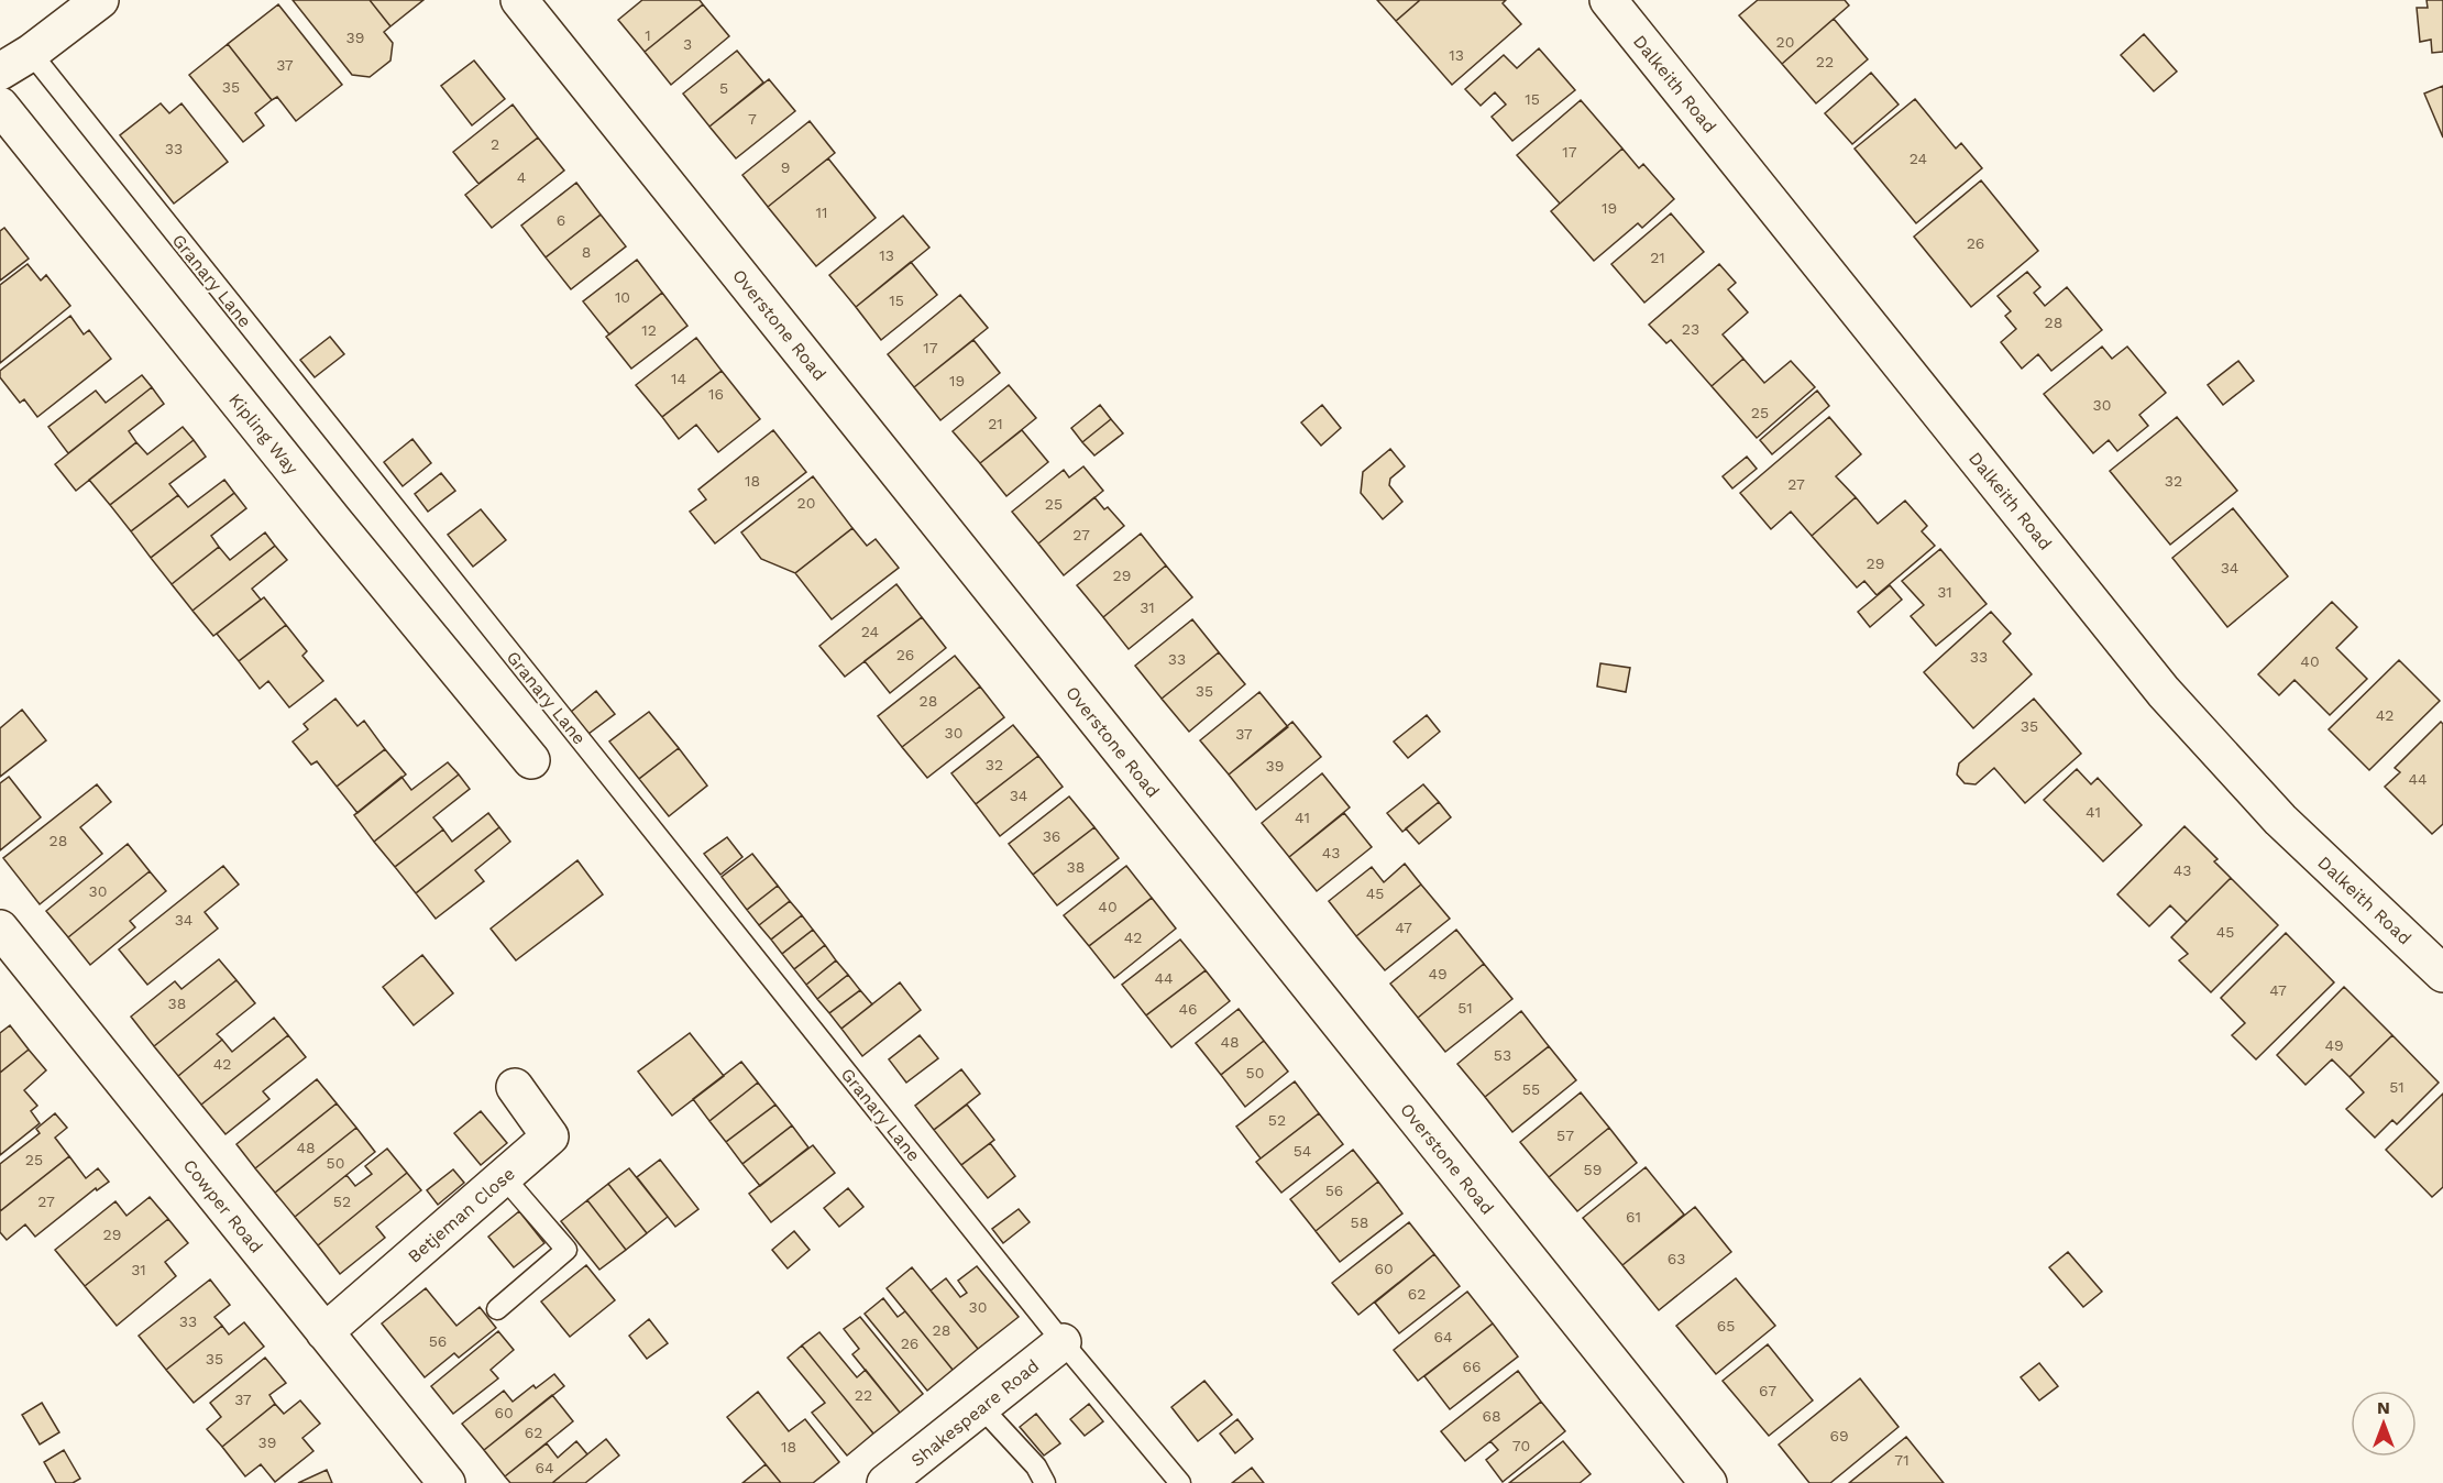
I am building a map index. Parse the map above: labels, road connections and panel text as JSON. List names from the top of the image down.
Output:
{
  "streets": {
    "street": [
      "Dalkeith Road",
      "Overstone Road",
      "Kipling Way",
      "Cowper Road",
      "Betjeman Close",
      "Shakespeare Road"
    ],
    "lane": ["Granary Lane"]
  },
  "crossings": [
    ["Granary Lane", "Shakespeare Road"],
    ["Cowper Road", "Betjeman Close"]
  ],
  "house_numbers": [
    "1",
    "39",
    "20",
    "3",
    "13",
    "22",
    "37",
    "35",
    "5",
    "15",
    "7",
    "2",
    "33",
    "17",
    "24",
    "9",
    "4",
    "19",
    "11",
    "6",
    "26",
    "8",
    "13",
    "21",
    "10",
    "15",
    "28",
    "23",
    "12",
    "17",
    "14",
    "19",
    "16",
    "30",
    "25",
    "21",
    "18",
    "32",
    "27",
    "20",
    "25",
    "27",
    "29",
    "34",
    "29",
    "31",
    "31",
    "24",
    "26",
    "33",
    "33",
    "40",
    "35",
    "28",
    "42",
    "35",
    "30",
    "37",
    "32",
    "39",
    "44",
    "34",
    "41",
    "41",
    "36",
    "28",
    "43",
    "38",
    "43",
    "30",
    "45",
    "40",
    "34",
    "47",
    "45",
    "42",
    "49",
    "44",
    "47",
    "38",
    "51",
    "46",
    "48",
    "49",
    "53",
    "42",
    "50",
    "51",
    "55",
    "52",
    "57",
    "48",
    "54",
    "25",
    "50",
    "59",
    "56",
    "27",
    "52",
    "61",
    "58",
    "29",
    "63",
    "60",
    "31",
    "62",
    "30",
    "33",
    "65",
    "28",
    "64",
    "56",
    "26",
    "35",
    "66",
    "67",
    "22",
    "37",
    "60",
    "68",
    "62",
    "69",
    "39",
    "70",
    "18",
    "71",
    "64"
  ],
  "north": "top"
}
